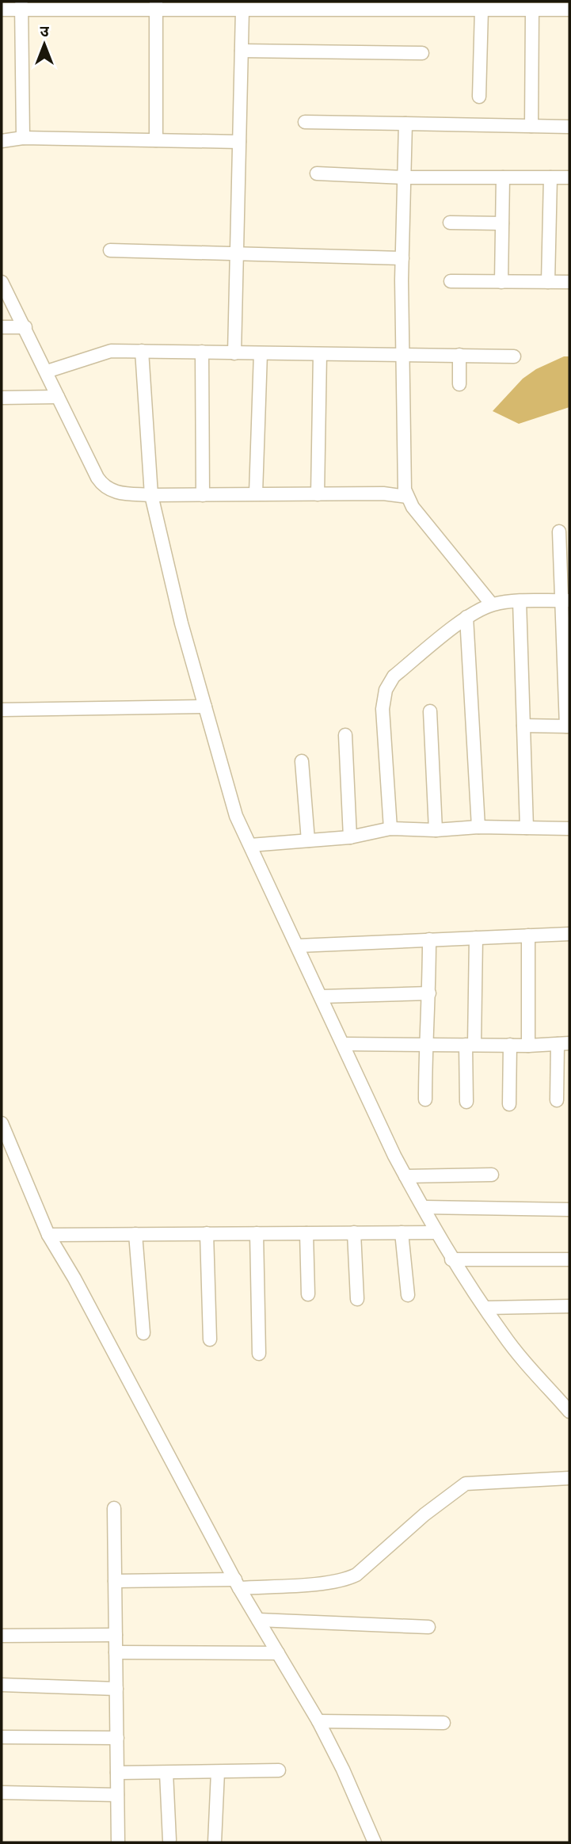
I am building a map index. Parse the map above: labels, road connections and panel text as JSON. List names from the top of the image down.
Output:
{
  "north": "top"
}
